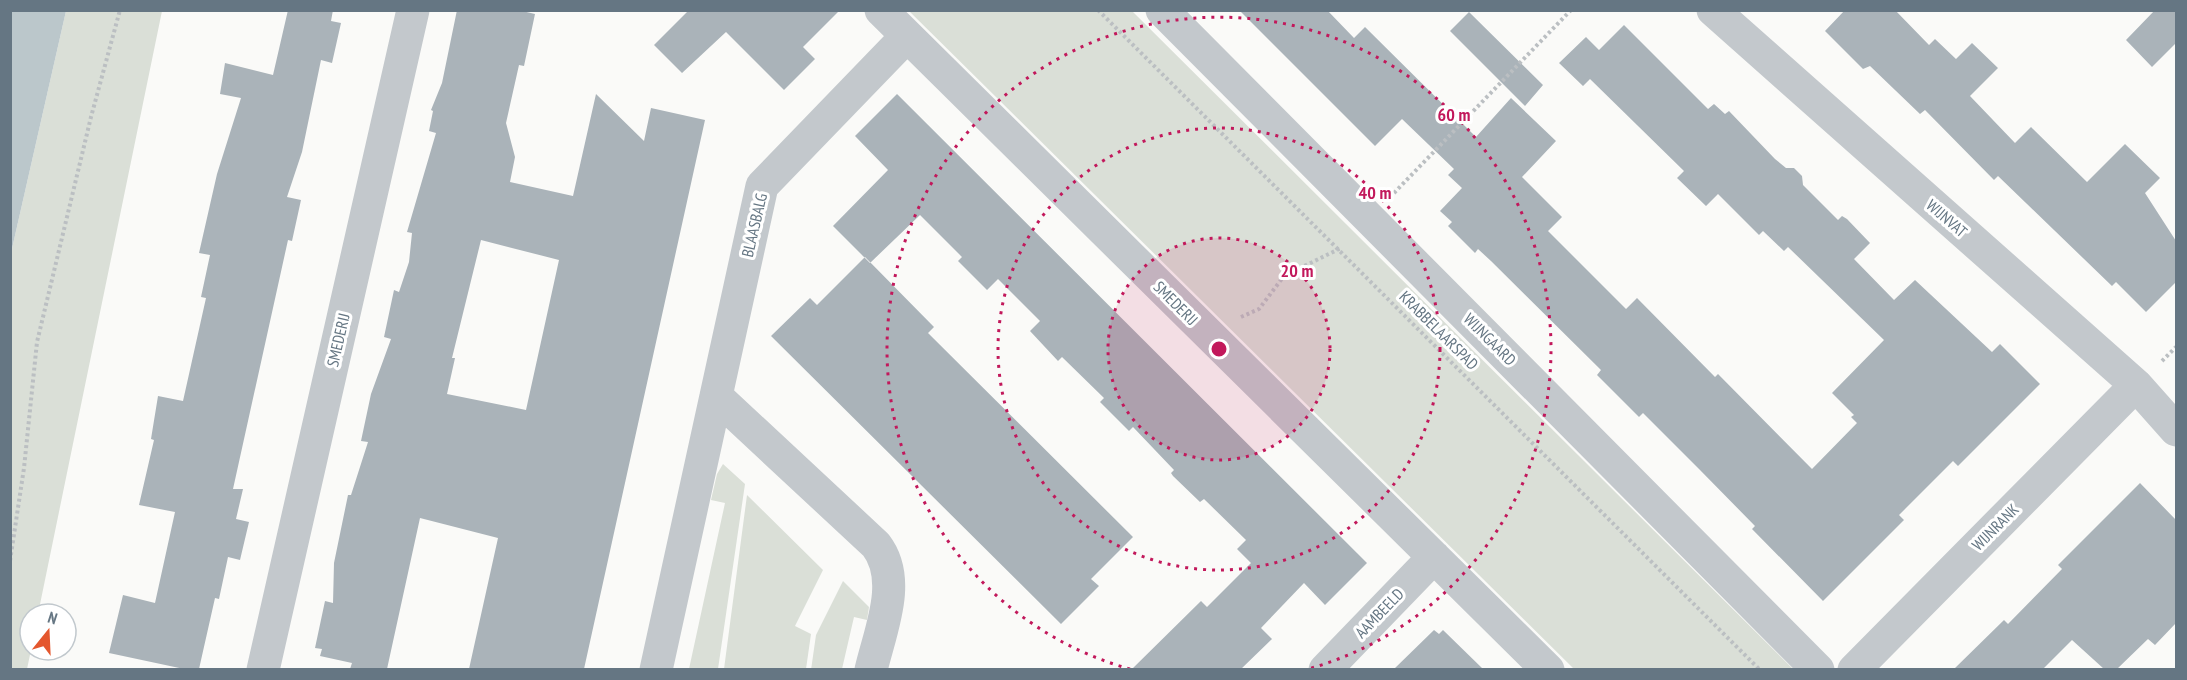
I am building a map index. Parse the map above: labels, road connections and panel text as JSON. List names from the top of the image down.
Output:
{
  "streets": {
    "street": [
      "WIJNVAT",
      "BLAASBALG",
      "SMEDERIJ",
      "WIJNGAARD",
      "WIJNRANK",
      "AAMBEELD"
    ],
    "path": ["KRABBELAARSPAD"]
  },
  "crossings": [
    ["WIJNVAT", "WIJNRANK"],
    ["BLAASBALG", "SMEDERIJ"],
    ["SMEDERIJ", "AAMBEELD"]
  ],
  "north": "top",
  "rings": ["60 m", "40 m", "20 m"]
}
